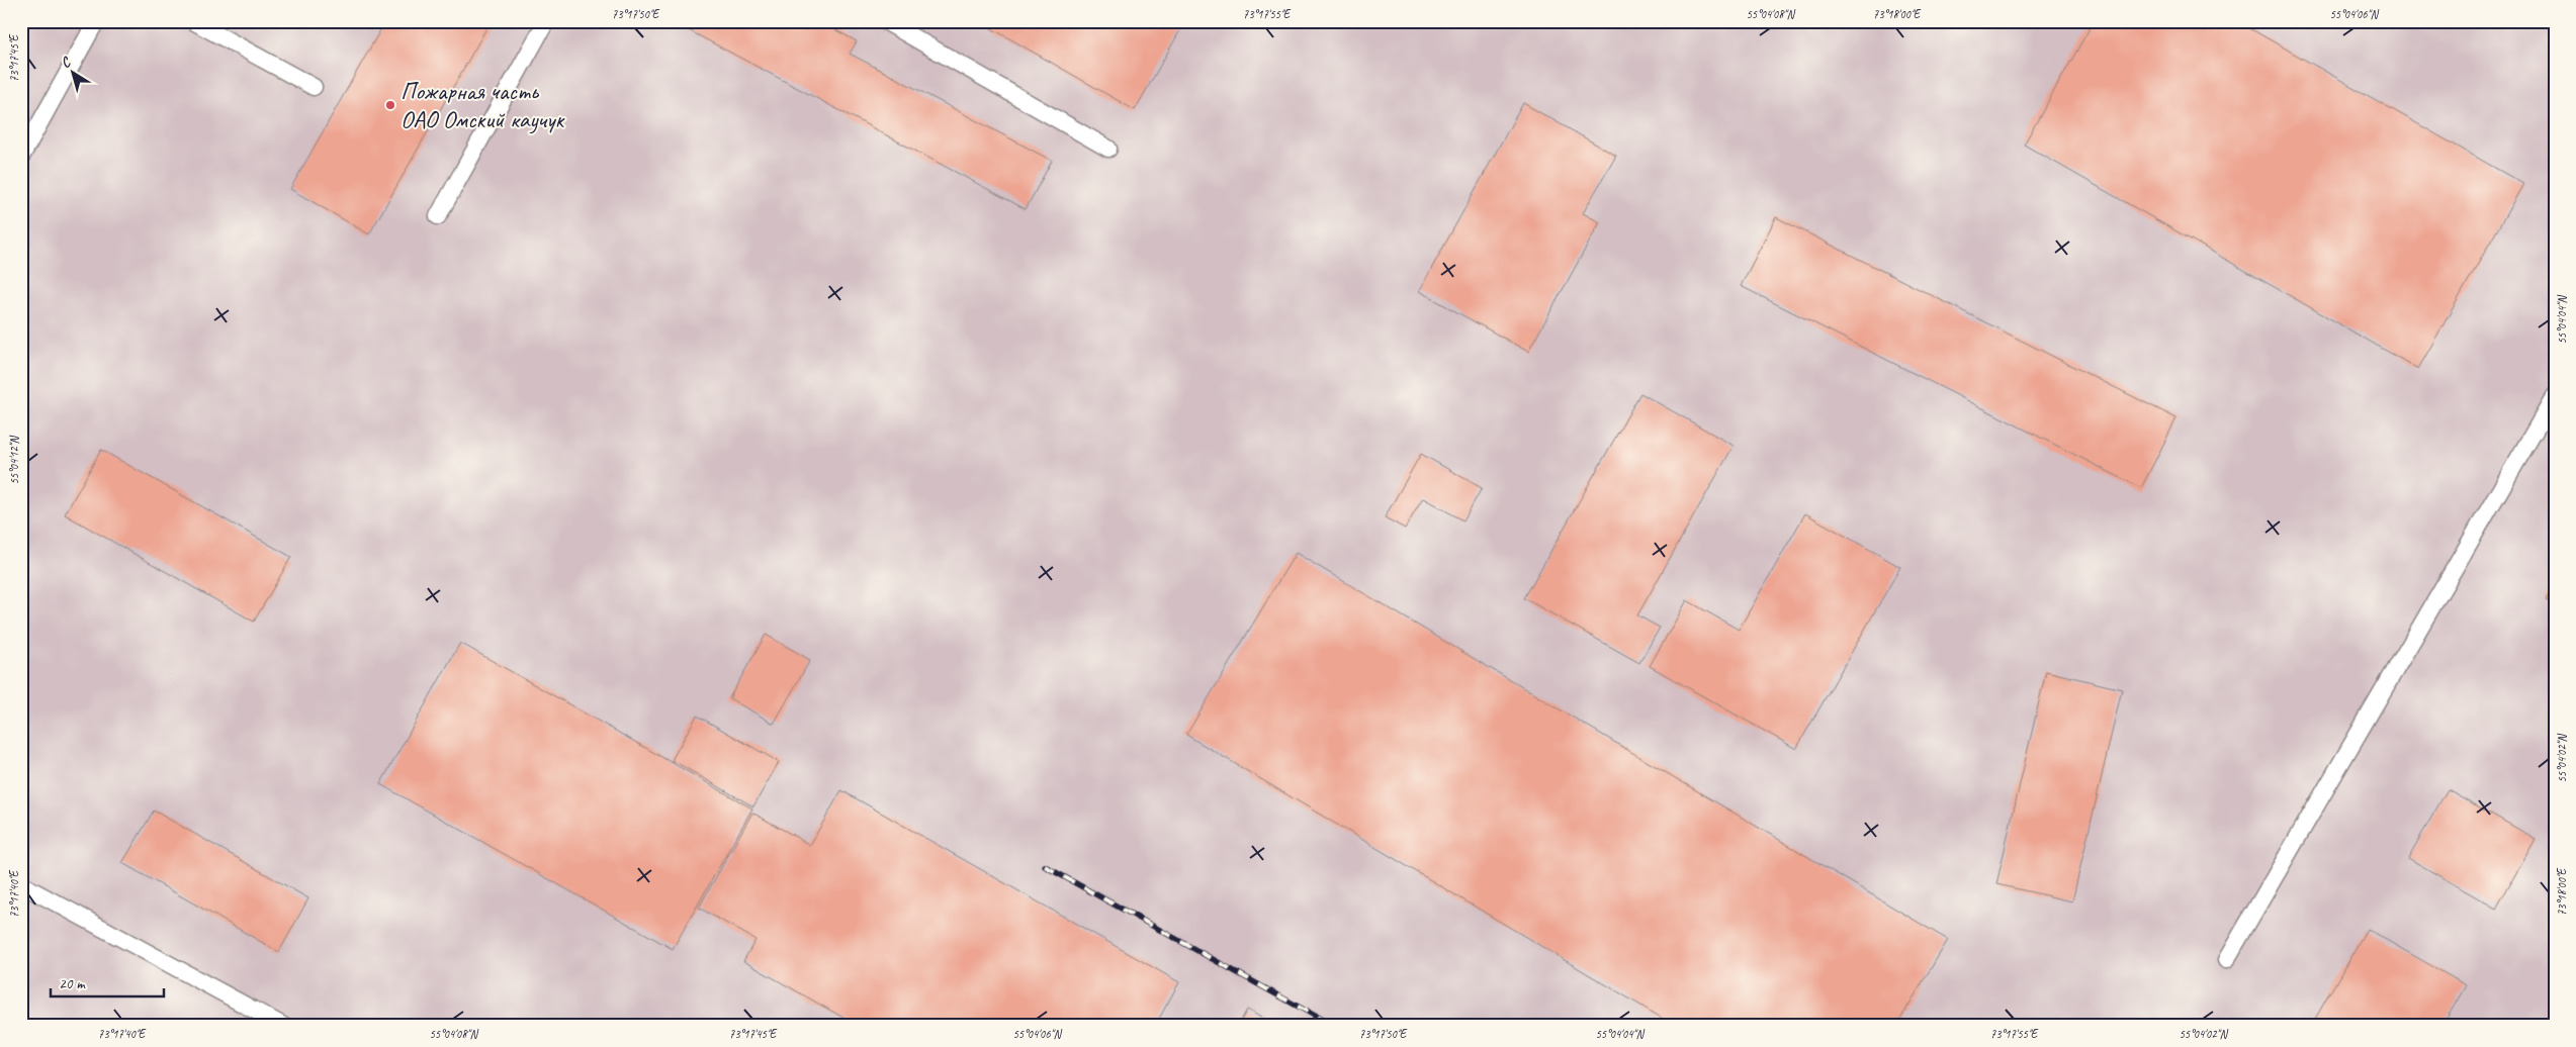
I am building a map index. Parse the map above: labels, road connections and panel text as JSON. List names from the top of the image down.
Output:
{
  "places": ["Пожарная часть ОАО Омский каучук"],
  "scale_bar": "20 m",
  "north": "top left",
  "coordinates": [
    "73°17'50\"E",
    "73°17'55\"E",
    "55°04'08\"N",
    "73°18'00\"E",
    "55°04'06\"N",
    "73°17'45\"E",
    "55°04'04\"N",
    "55°04'12\"N",
    "55°04'02\"N",
    "73°17'40\"E"
  ]
}
